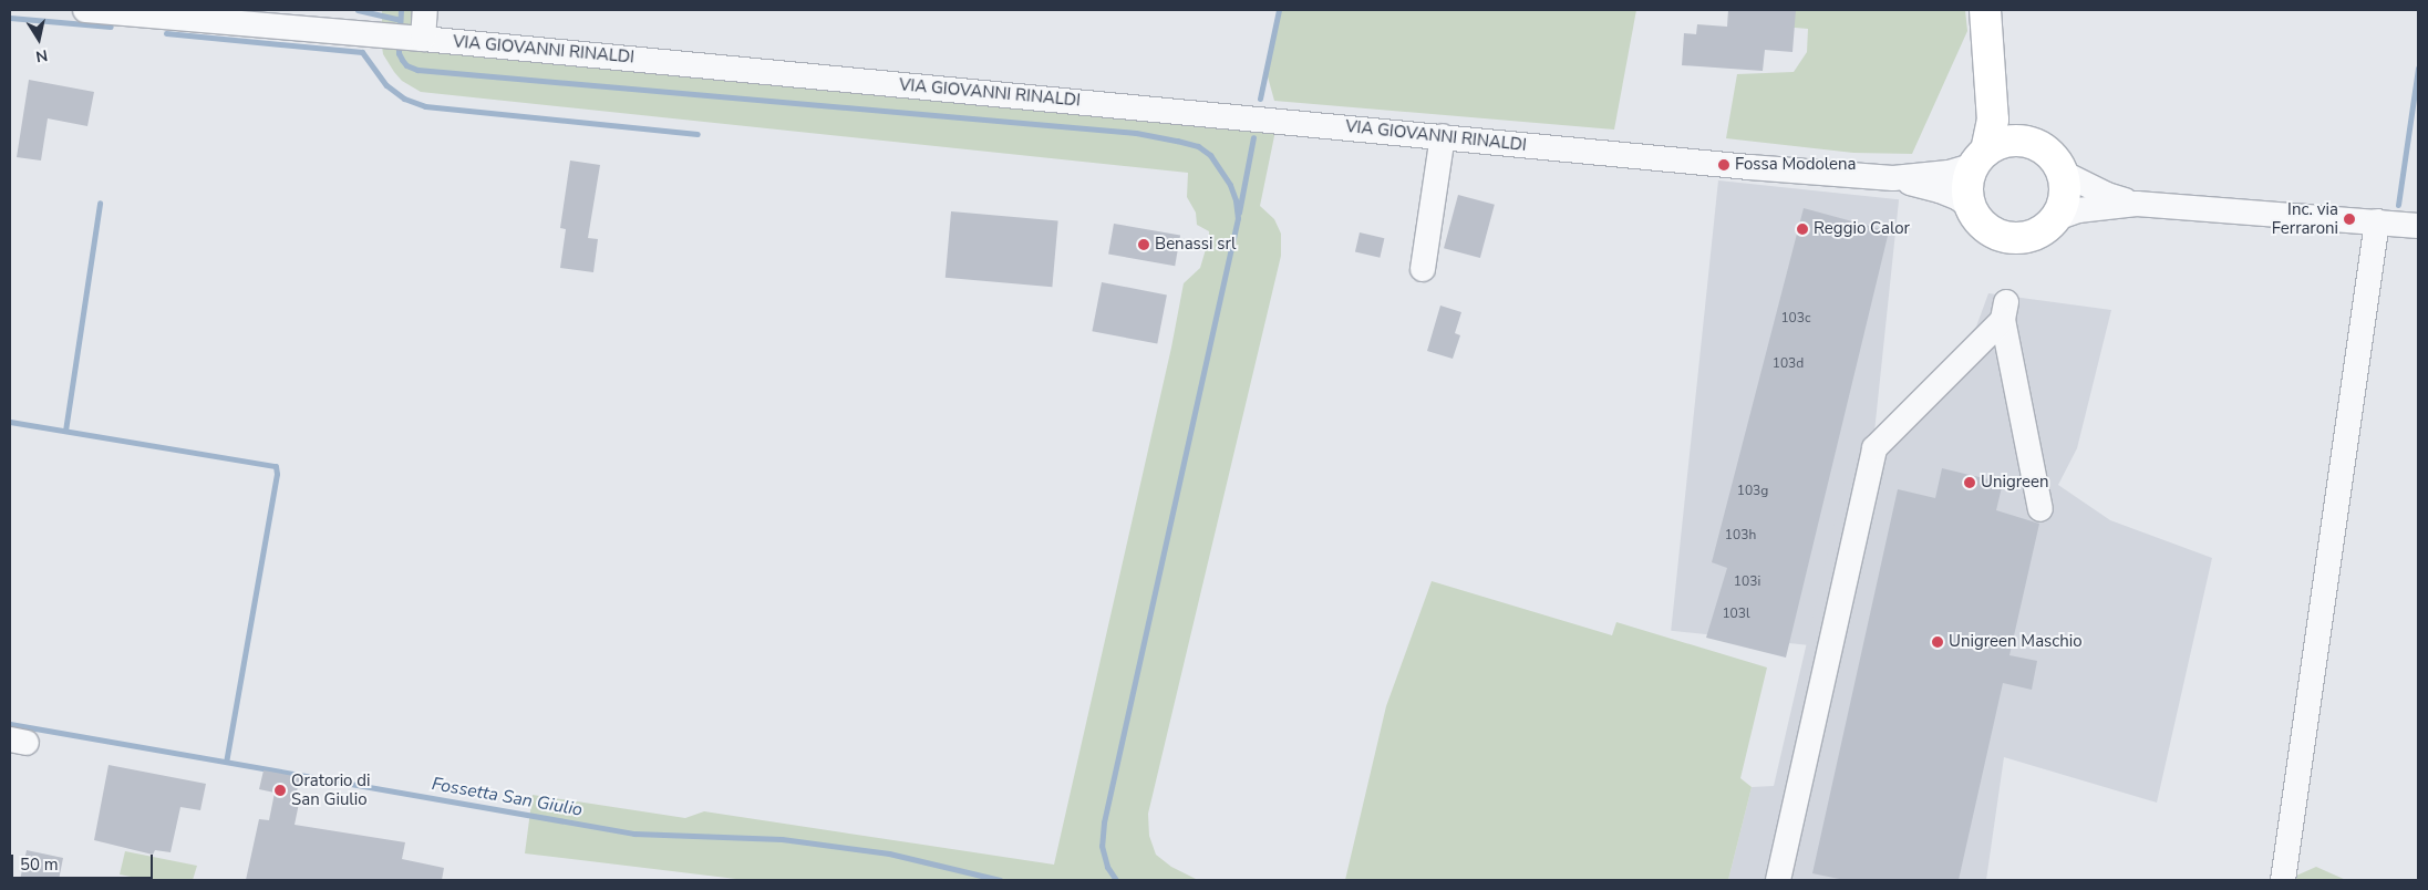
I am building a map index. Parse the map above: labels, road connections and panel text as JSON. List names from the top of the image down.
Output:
{
  "streets": {
    "street": ["VIA GIOVANNI RINALDI"]
  },
  "water": ["Fossetta San Giulio"],
  "places": [
    "Fossa Modolena",
    "Inc. via Ferraroni",
    "Reggio Calor",
    "Benassi srl",
    "Unigreen",
    "Unigreen Maschio",
    "Oratorio di San Giulio"
  ],
  "house_numbers": [
    "103c",
    "103d",
    "103g",
    "103h",
    "103i",
    "103l"
  ],
  "scale_bar": "50 m",
  "north": "bottom"
}
